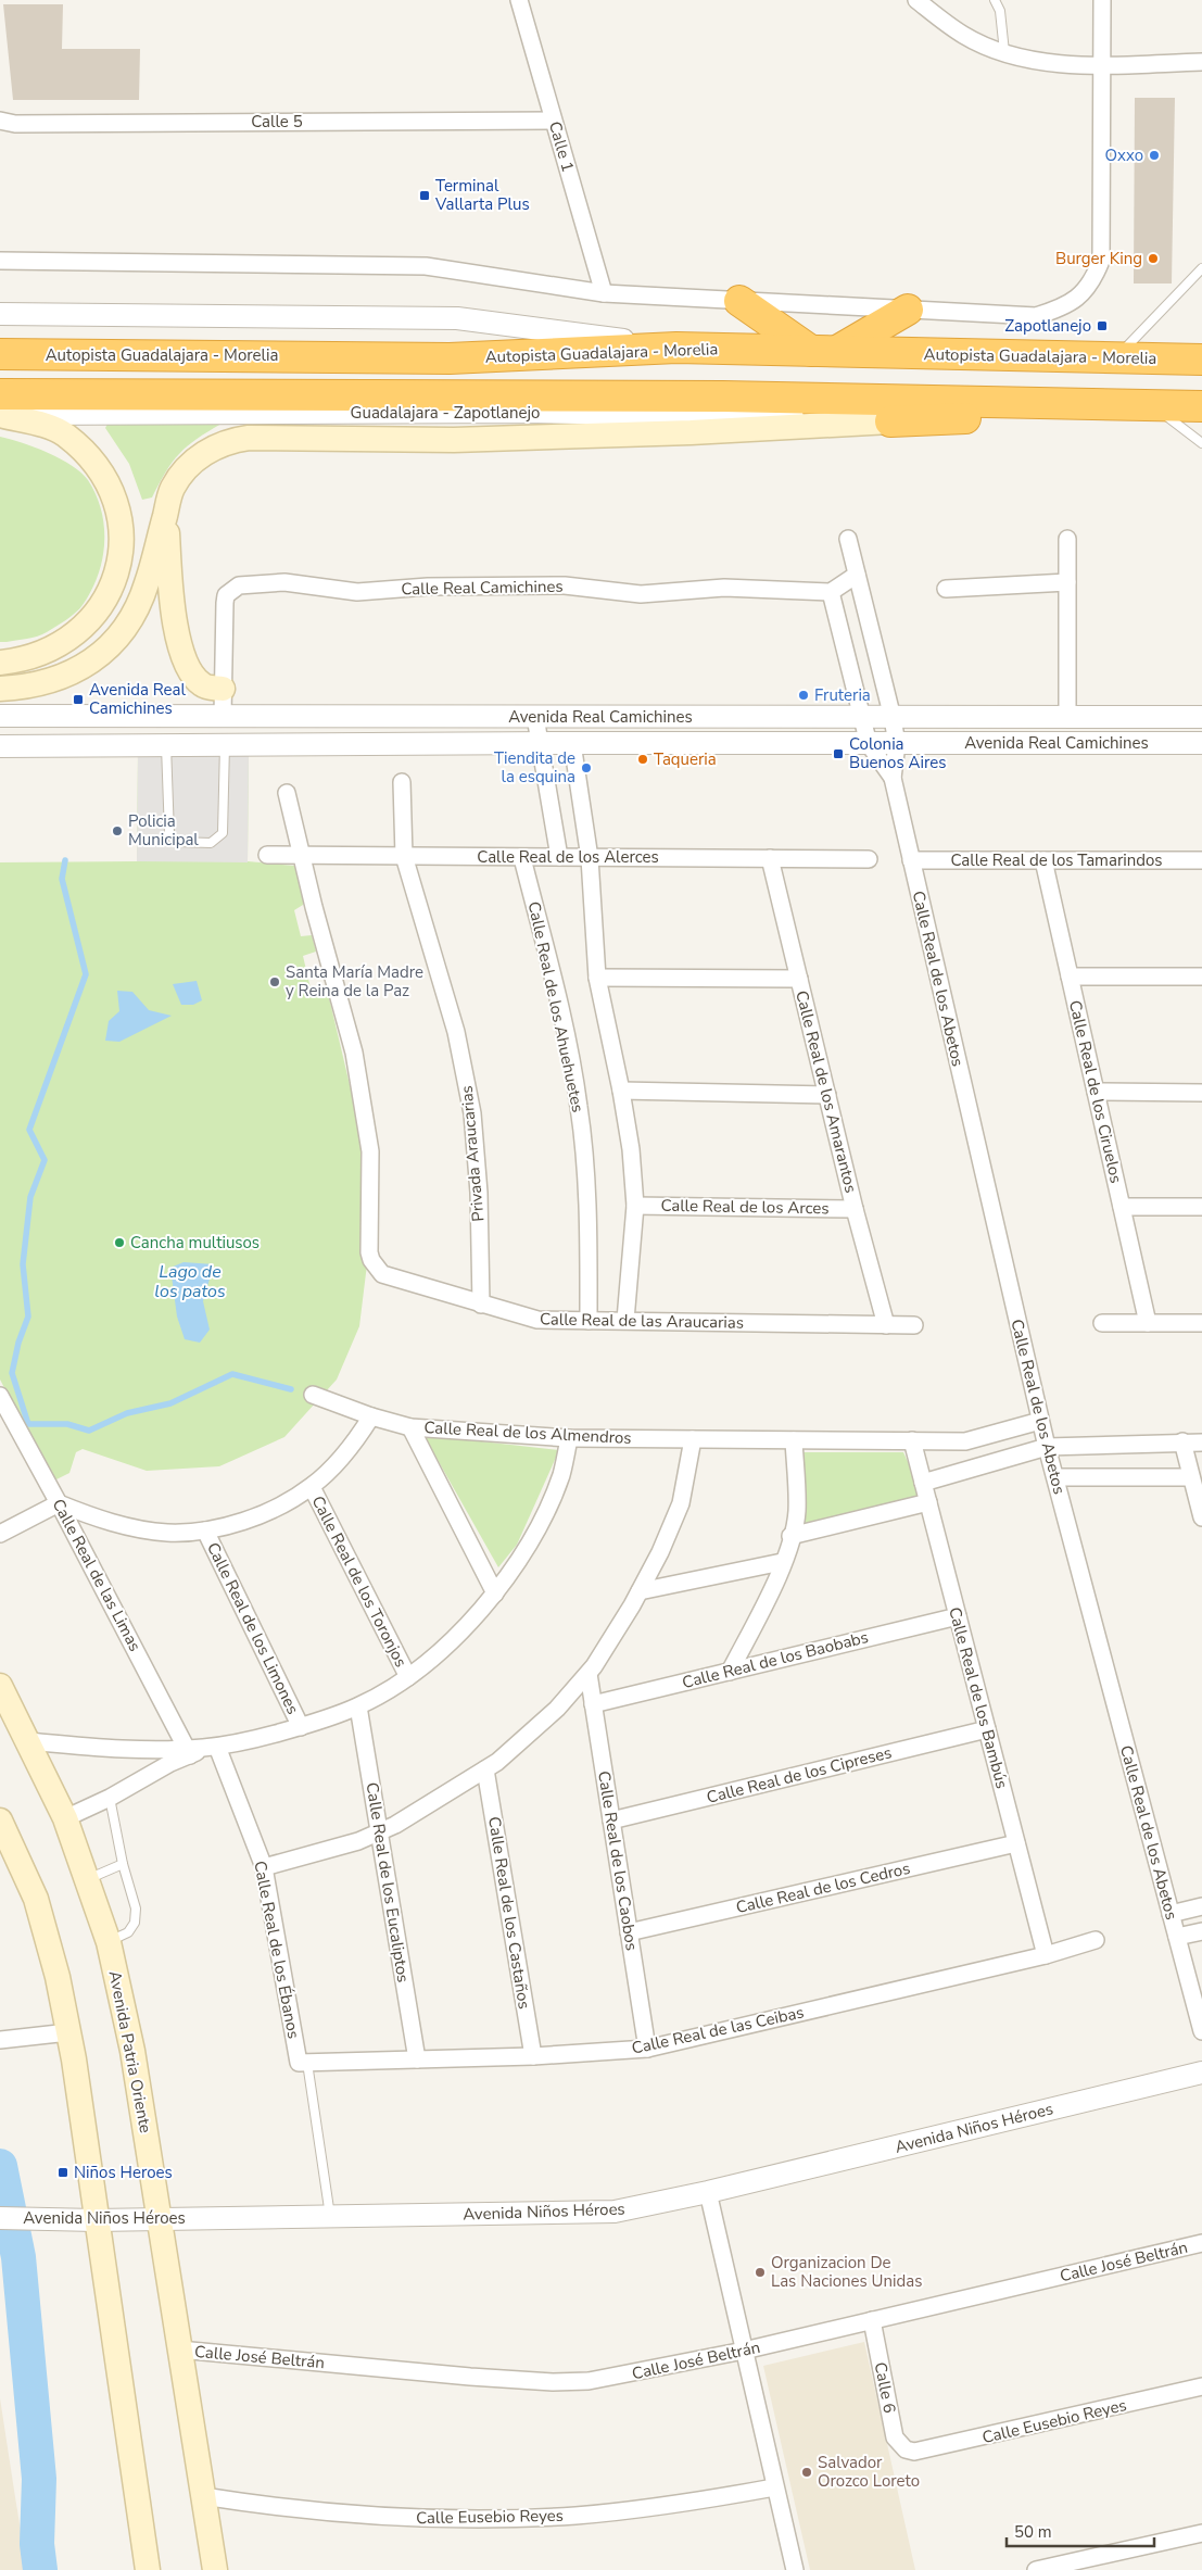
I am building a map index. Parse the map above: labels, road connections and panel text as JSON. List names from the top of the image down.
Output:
{
  "streets": {
    "highway": ["Autopista Guadalajara - Morelia"],
    "main road": ["Avenida Patria Oriente"],
    "street": [
      "Calle 5",
      "Calle 1",
      "Guadalajara - Zapotlanejo",
      "Calle Real Camichines",
      "Avenida Real Camichines",
      "Calle Real de los Alerces",
      "Calle Real de los Tamarindos",
      "Calle Real de los Abetos",
      "Calle Real de los Ahuehuetes",
      "Calle Real de los Amarantos",
      "Calle Real de los Ciruelos",
      "Privada Araucarias",
      "Calle Real de los Arces",
      "Calle Real de las Araucarias",
      "Calle Real de los Almendros",
      "Calle Real de las Limas",
      "Calle Real de los Toronjos",
      "Calle Real de los Limones",
      "Calle Real de los Baobabs",
      "Calle Real de los Bambús",
      "Calle Real de los Cipreses",
      "Calle Real de los Caobos",
      "Calle Real de los Eucaliptos",
      "Calle Real de los Cedros",
      "Calle Real de los Castaños",
      "Calle Real de los Ébanos",
      "Calle Real de las Ceibas",
      "Avenida Niños Héroes",
      "Calle José Beltrán",
      "Calle 6",
      "Calle Eusebio Reyes"
    ]
  },
  "crossings": [
    ["Calle 5", "Calle 1"],
    ["Calle Real Camichines", "Avenida Real Camichines"],
    ["Calle Real Camichines", "Calle Real de los Abetos"],
    ["Avenida Real Camichines", "Calle Real de los Abetos"],
    ["Calle Real de los Alerces", "Calle Real de los Ahuehuetes"],
    ["Calle Real de los Alerces", "Calle Real de los Amarantos"],
    ["Calle Real de los Alerces", "Privada Araucarias"],
    ["Calle Real de los Alerces", "Calle Real de las Araucarias"],
    ["Calle Real de los Tamarindos", "Calle Real de los Abetos"],
    ["Calle Real de los Tamarindos", "Calle Real de los Ciruelos"],
    ["Calle Real de los Abetos", "Calle Real de los Almendros"],
    ["Calle Real de los Ahuehuetes", "Calle Real de las Araucarias"],
    ["Calle Real de los Amarantos", "Calle Real de los Arces"],
    ["Calle Real de los Amarantos", "Calle Real de las Araucarias"],
    ["Privada Araucarias", "Calle Real de las Araucarias"],
    ["Calle Real de los Almendros", "Calle Real de los Bambús"],
    ["Calle Real de las Limas", "Calle Real de los Ébanos"],
    ["Calle Real de los Baobabs", "Calle Real de los Bambús"],
    ["Calle Real de los Baobabs", "Calle Real de los Caobos"],
    ["Calle Real de los Bambús", "Calle Real de los Cipreses"],
    ["Calle Real de los Bambús", "Calle Real de los Cedros"],
    ["Calle Real de los Bambús", "Calle Real de las Ceibas"],
    ["Calle Real de los Cipreses", "Calle Real de los Caobos"],
    ["Calle Real de los Caobos", "Calle Real de los Cedros"],
    ["Calle Real de los Caobos", "Calle Real de las Ceibas"],
    ["Calle Real de los Eucaliptos", "Calle Real de las Ceibas"],
    ["Calle Real de los Castaños", "Calle Real de las Ceibas"],
    ["Calle Real de los Ébanos", "Calle Real de las Ceibas"],
    ["Calle Real de los Ébanos", "Avenida Niños Héroes"],
    ["Avenida Patria Oriente", "Avenida Niños Héroes"],
    ["Avenida Patria Oriente", "Calle José Beltrán"],
    ["Avenida Patria Oriente", "Calle Eusebio Reyes"],
    ["Calle José Beltrán", "Calle 6"],
    ["Calle 6", "Calle Eusebio Reyes"]
  ],
  "water": ["Lago de los patos"],
  "places": {
    "other": [
      "Oxxo",
      "Burger King",
      "Fruteria",
      "Taqueria",
      "Tiendita de la esquina",
      "Policia Municipal",
      "Santa María Madre y Reina de la Paz",
      "Cancha multiusos",
      "Organizacion De Las Naciones Unidas",
      "Salvador Orozco Loreto"
    ],
    "transit": [
      "Terminal Vallarta Plus",
      "Zapotlanejo",
      "Avenida Real Camichines",
      "Colonia Buenos Aires",
      "Niños Heroes"
    ]
  },
  "scale_bar": "50 m"
}
